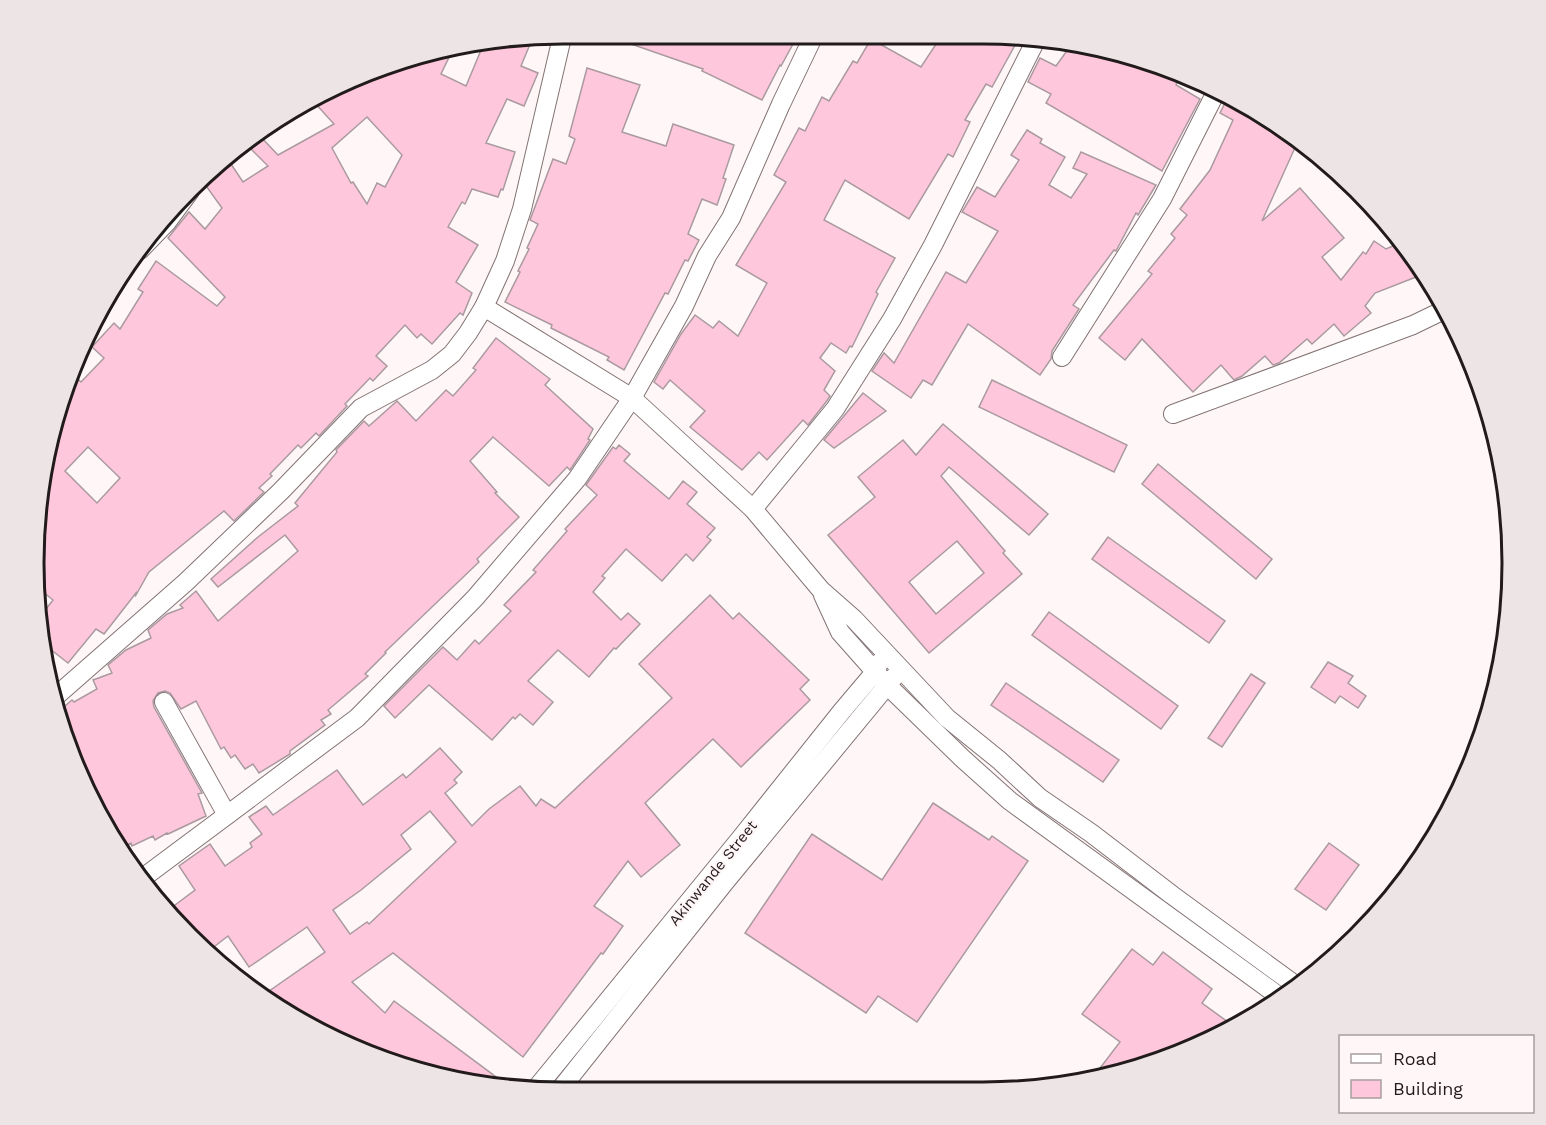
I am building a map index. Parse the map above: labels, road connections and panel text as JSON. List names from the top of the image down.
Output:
{
  "streets": {
    "street": ["Akinwande Street"]
  },
  "legend": ["Road", "Building"]
}
